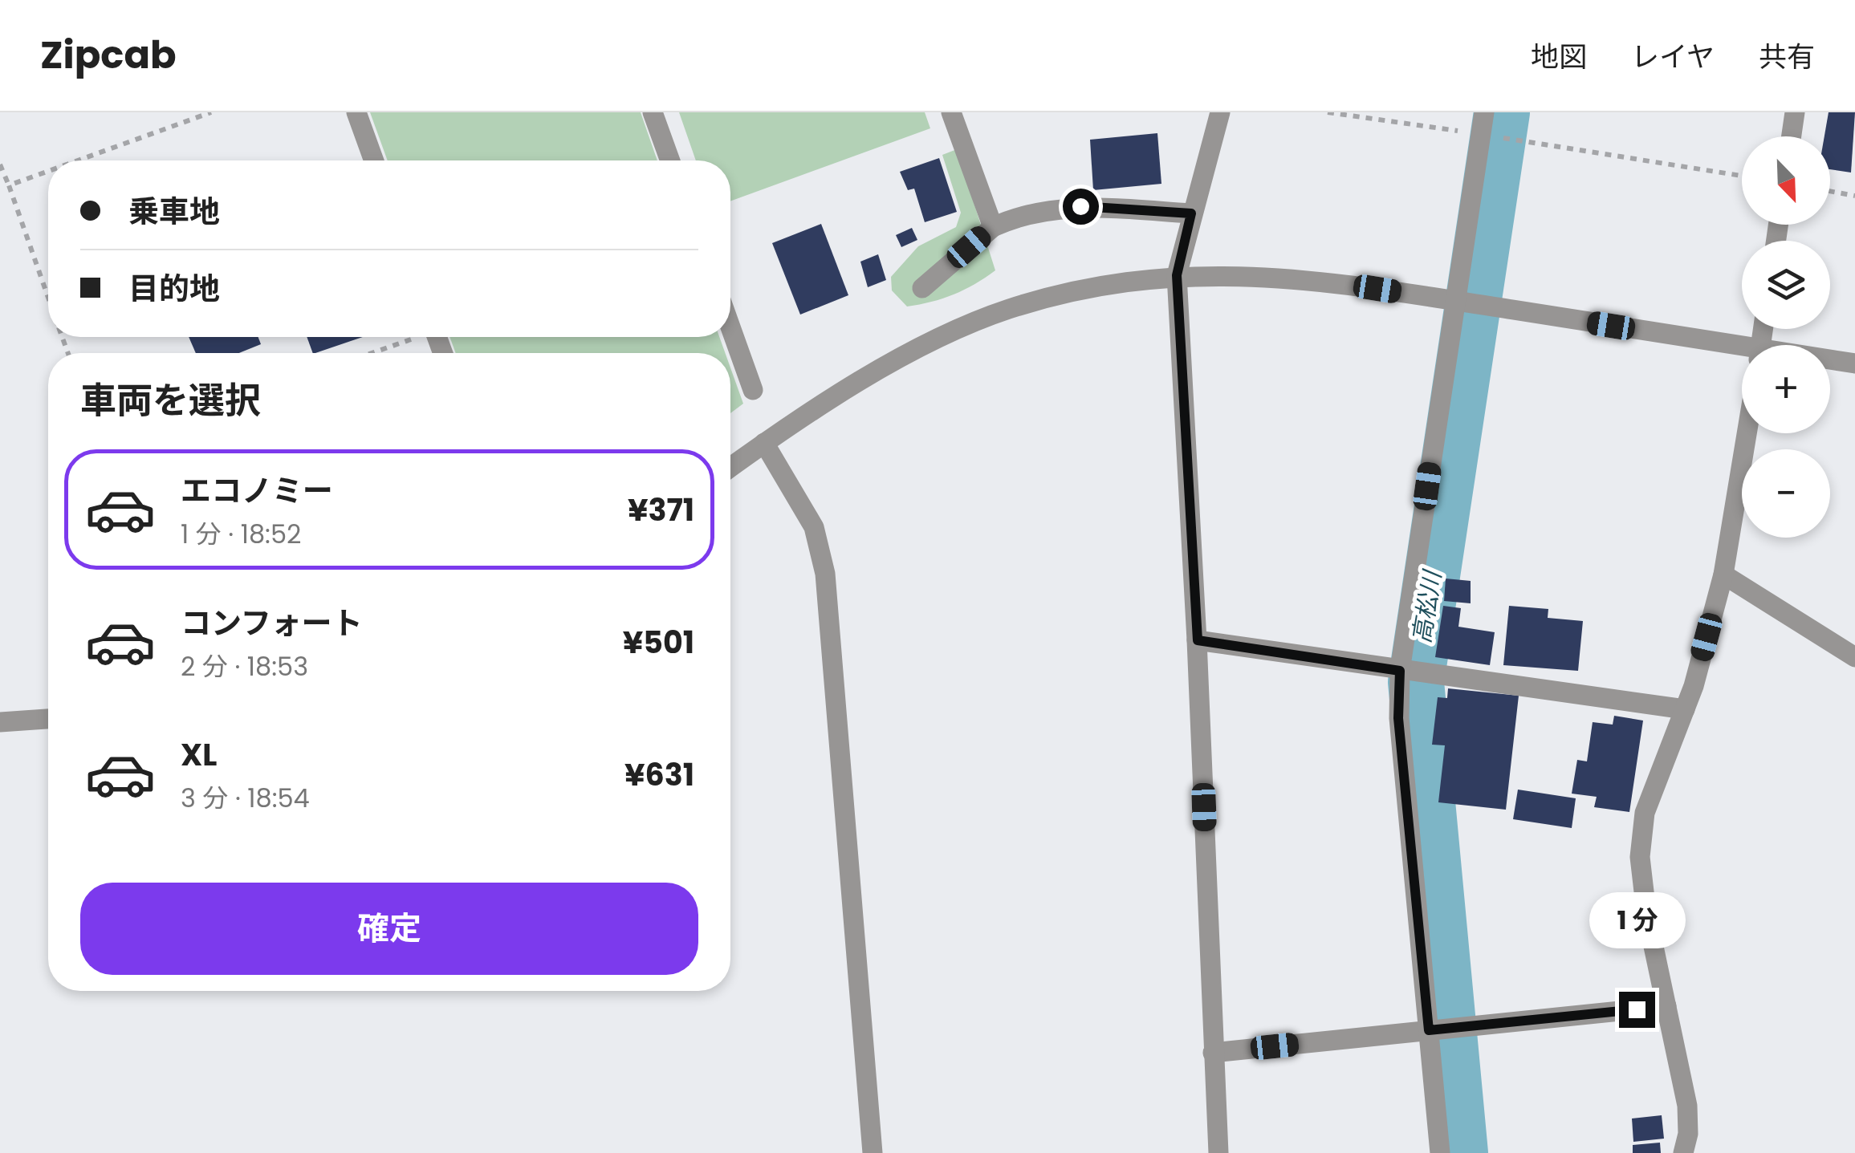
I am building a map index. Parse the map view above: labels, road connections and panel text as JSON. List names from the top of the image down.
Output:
{
  "water": ["高松川"],
  "north": "bottom right",
  "page": {
    "header": "Zipcab",
    "nav": ["地図", "レイヤ", "共有"],
    "map_buttons": ["+", "−"],
    "banner": ["乗車地", "目的地"],
    "heading": "車両を選択",
    "list": [
      {
        "name": "エコノミー",
        "note": "1 分 · 18:52",
        "value": "¥371"
      },
      {
        "name": "コンフォート",
        "note": "2 分 · 18:53",
        "value": "¥501"
      },
      {
        "name": "XL",
        "note": "3 分 · 18:54",
        "value": "¥631"
      }
    ],
    "buttons": "確定",
    "bubble": "1 分"
  }
}
